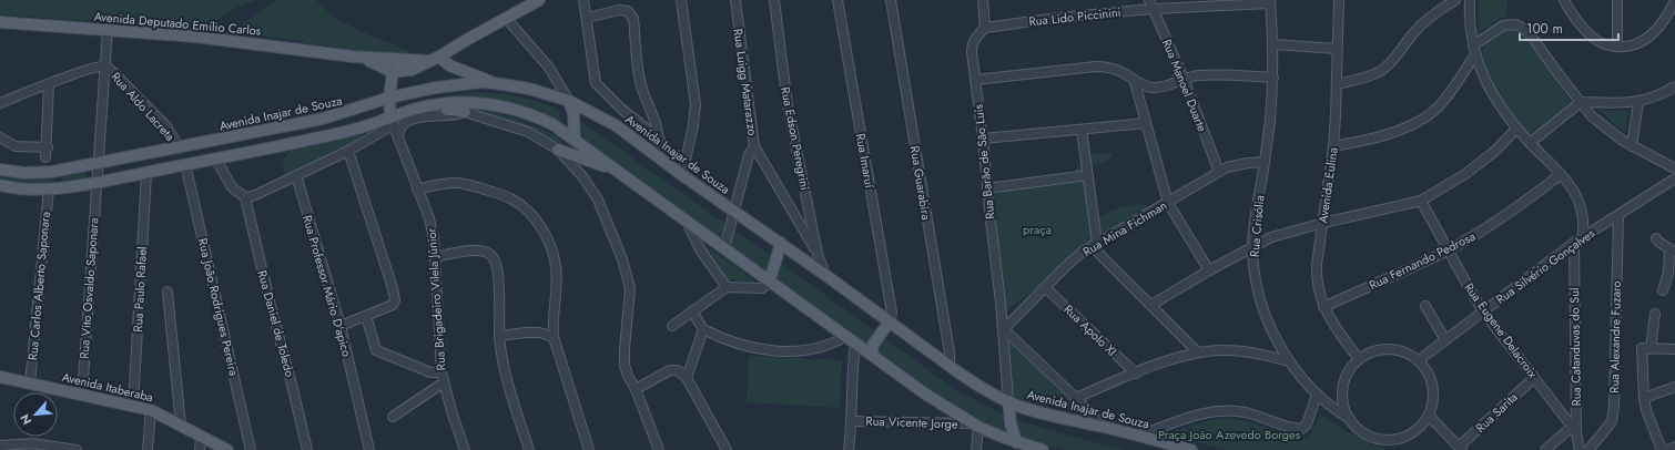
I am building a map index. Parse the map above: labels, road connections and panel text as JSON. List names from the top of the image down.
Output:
{
  "streets": {
    "main road": ["Avenida Deputado Emílio Carlos", "Avenida Inajar de Souza", "Avenida Itaberaba"],
    "street": [
      "Rua Lido Piccinini",
      "Rua Luigg Matarazzo",
      "Rua Manoel Duarte",
      "Rua Aldo Lacreta",
      "Rua Edson Peregrini",
      "Rua Imaruí",
      "Rua Barão de São Luís",
      "Rua Guarabira",
      "Avenida Eulina",
      "Rua Crisólia",
      "Rua Mina Fichman",
      "Rua Fernando Pedrosa",
      "Rua Silvério Gonçalves",
      "Rua Carlos Alberto Saponara",
      "Rua Professor Mário D'apico",
      "Rua Vito Osvaldo Saponara",
      "Rua Paulo Rafael",
      "Rua Brigadeiro Vilela Júnior",
      "Rua João Rodrigues Pereira",
      "Rua Daniel de Toledo",
      "Rua Apolo XI",
      "Rua Eugene Delacroix",
      "Rua Alexandre Fuzaro",
      "Rua Catanduvas do Sul",
      "Rua Sarita",
      "Rua Vicente Jorge"
    ]
  },
  "crossings": [
    ["Rua Lido Piccinini", "Rua Manoel Duarte"],
    ["Rua Lido Piccinini", "Rua Barão de São Luís"],
    ["Rua Lido Piccinini", "Rua Crisólia"],
    ["Rua Luigg Matarazzo", "Rua Edson Peregrini"],
    ["Rua Manoel Duarte", "Rua Mina Fichman"],
    ["Rua Aldo Lacreta", "Avenida Inajar de Souza"],
    ["Avenida Inajar de Souza", "Rua Edson Peregrini"],
    ["Avenida Inajar de Souza", "Rua Imaruí"],
    ["Avenida Inajar de Souza", "Rua Barão de São Luís"],
    ["Avenida Inajar de Souza", "Rua Guarabira"],
    ["Rua Barão de São Luís", "Rua Mina Fichman"],
    ["Avenida Eulina", "Rua Crisólia"],
    ["Avenida Eulina", "Rua Fernando Pedrosa"],
    ["Avenida Eulina", "Rua Silvério Gonçalves"],
    ["Rua Crisólia", "Rua Mina Fichman"],
    ["Rua Crisólia", "Rua Silvério Gonçalves"],
    ["Rua Mina Fichman", "Rua Apolo XI"],
    ["Rua Fernando Pedrosa", "Rua Eugene Delacroix"],
    ["Rua Silvério Gonçalves", "Rua Eugene Delacroix"],
    ["Rua Silvério Gonçalves", "Rua Alexandre Fuzaro"],
    ["Rua Silvério Gonçalves", "Rua Catanduvas do Sul"],
    ["Rua Carlos Alberto Saponara", "Avenida Itaberaba"],
    ["Rua Vito Osvaldo Saponara", "Avenida Itaberaba"],
    ["Rua Paulo Rafael", "Avenida Itaberaba"],
    ["Rua Eugene Delacroix", "Rua Catanduvas do Sul"],
    ["Rua Eugene Delacroix", "Rua Sarita"]
  ],
  "parks": ["praça", "Praça João Azevedo Borges"],
  "scale_bar": "100 m",
  "north": "bottom left"
}
